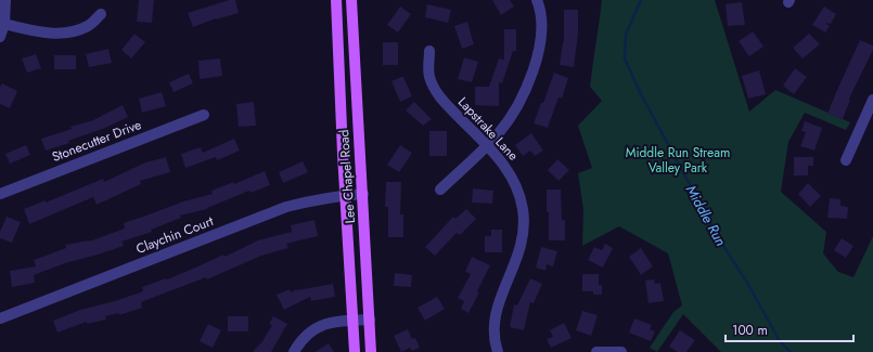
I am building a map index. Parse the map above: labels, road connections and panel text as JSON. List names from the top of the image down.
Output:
{
  "streets": {
    "main road": ["Lee Chapel Road"],
    "street": ["Lapstrake Lane", "Stonecutter Drive", "Claychin Court"]
  },
  "crossings": [
    ["Lee Chapel Road", "Claychin Court"]
  ],
  "water": ["Middle Run"],
  "parks": ["Middle Run Stream Valley Park"],
  "scale_bar": "100 m"
}
